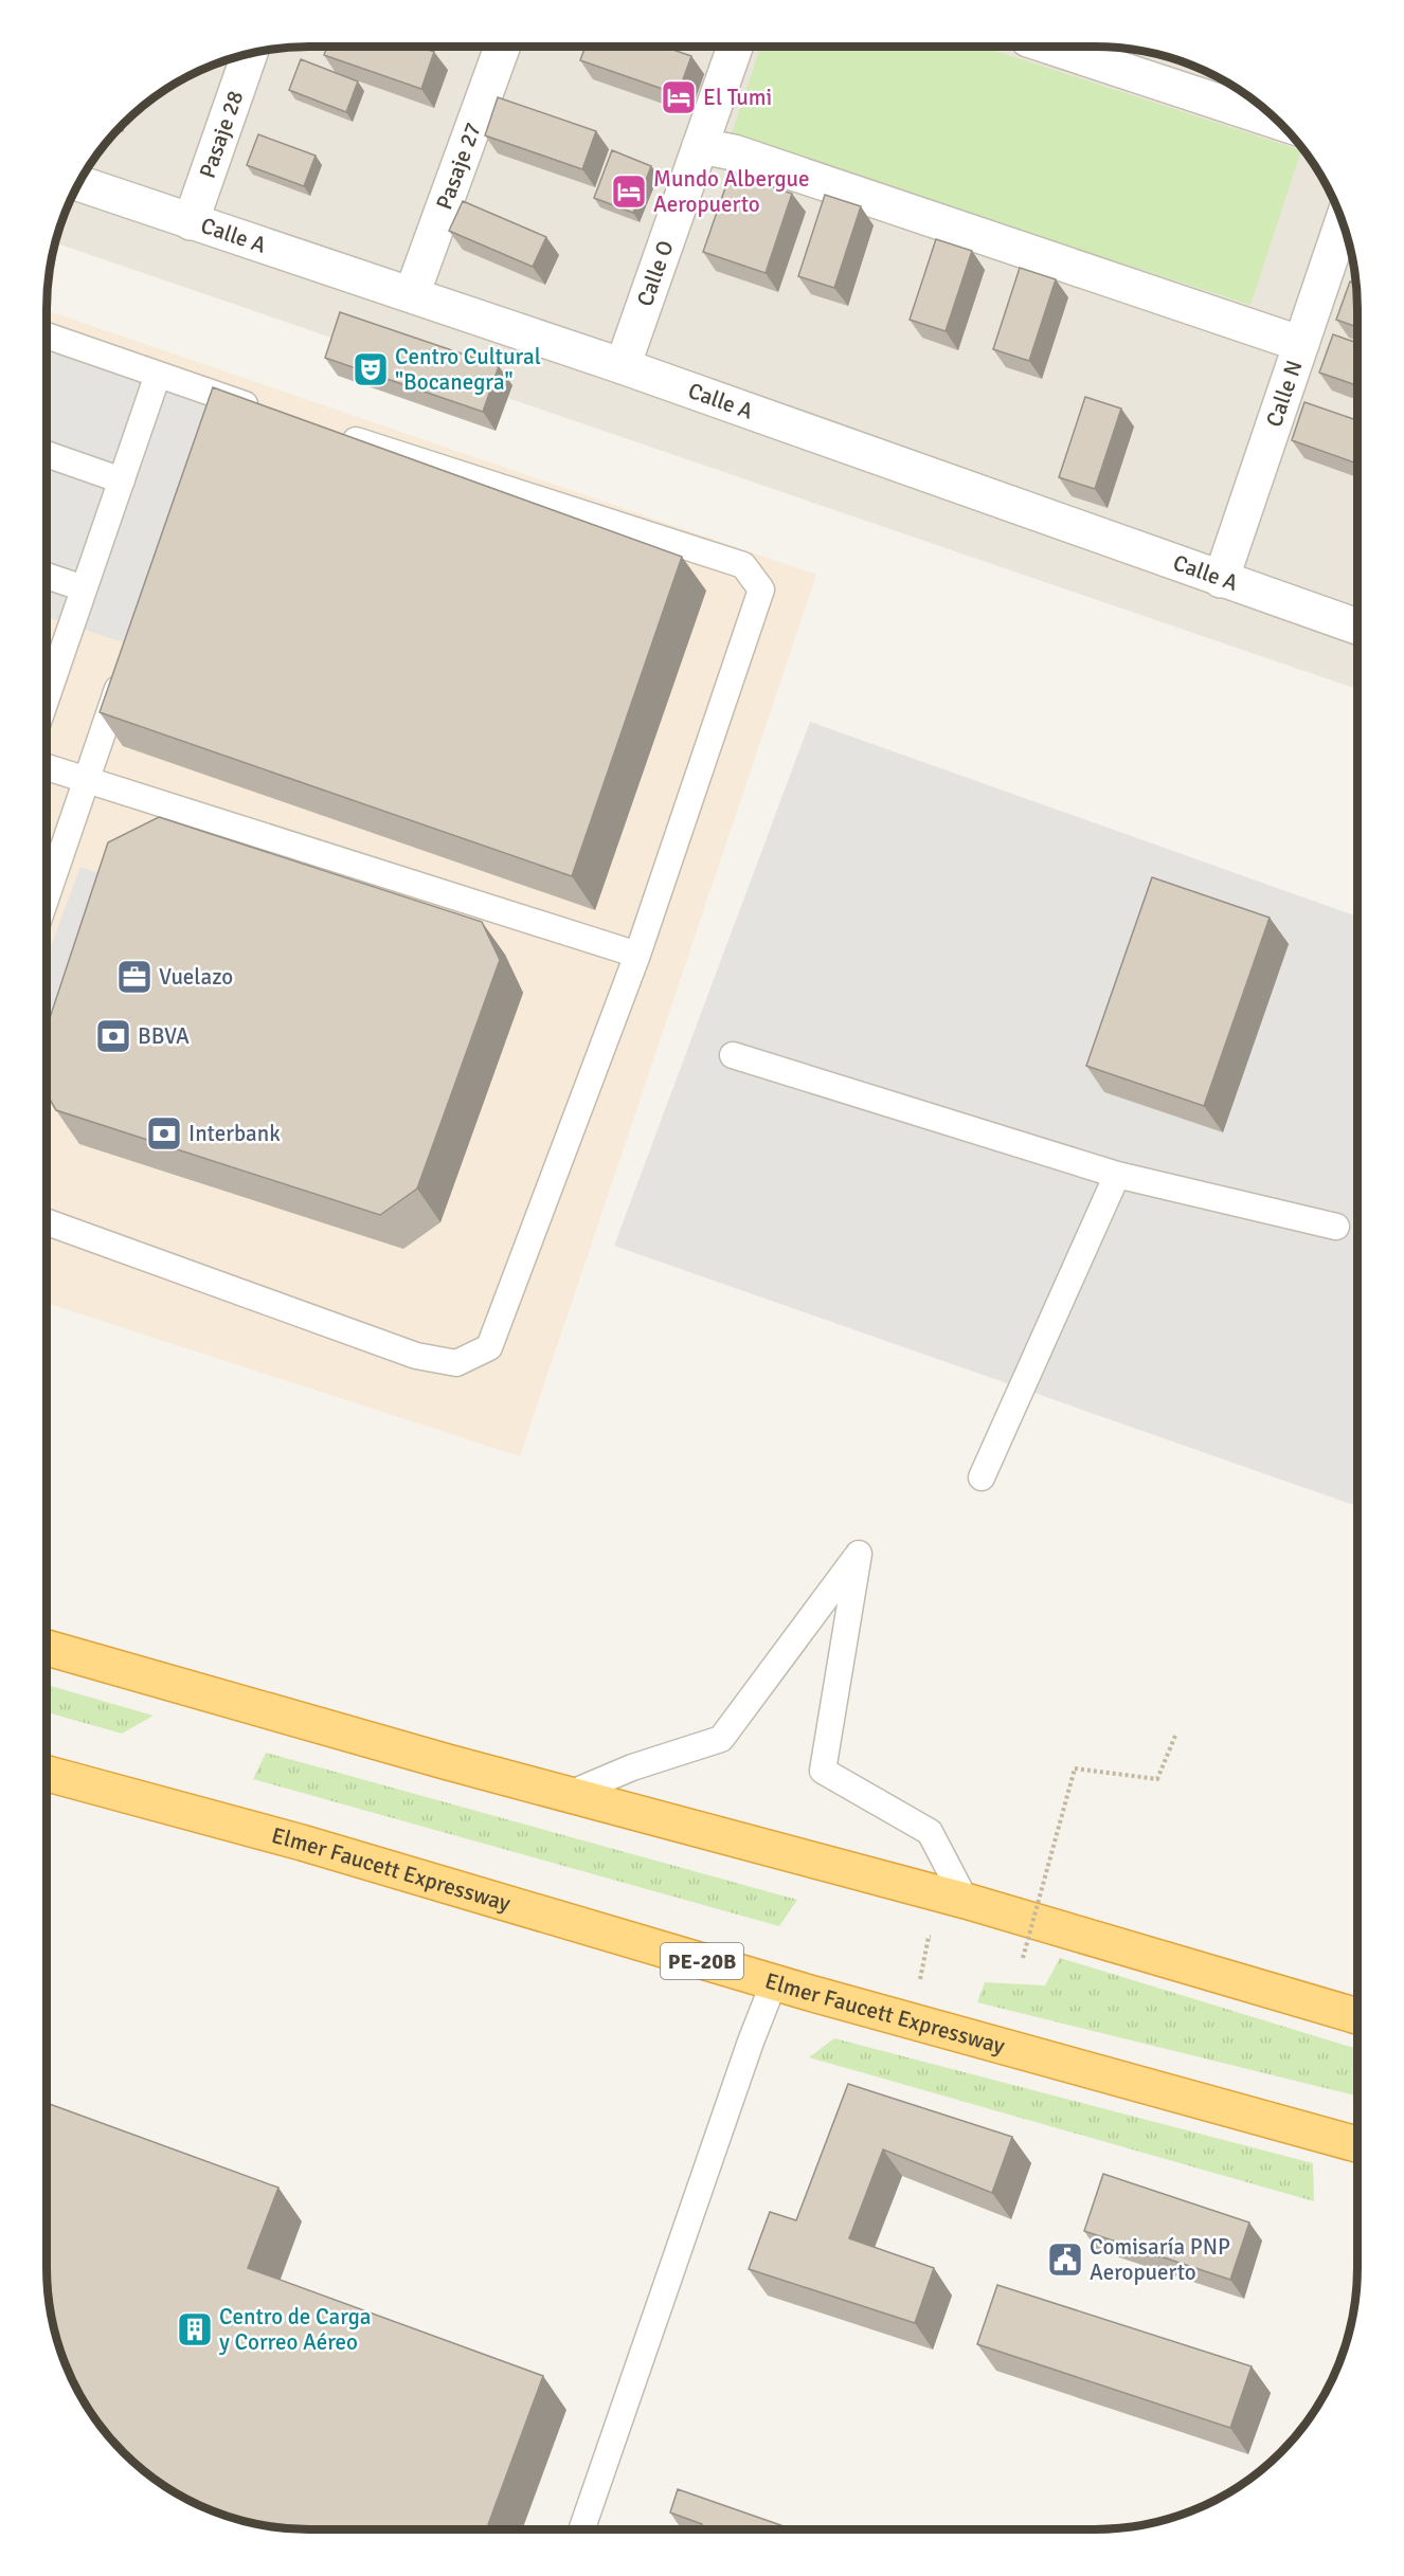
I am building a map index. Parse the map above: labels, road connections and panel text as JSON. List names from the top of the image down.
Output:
{
  "streets": {
    "highway": ["Elmer Faucett Expressway", "PE-20B"],
    "street": [
      "Pasaje 28",
      "Pasaje 27",
      "Calle A",
      "Calle O",
      "Calle N"
    ]
  },
  "crossings": [
    ["Pasaje 28", "Calle A"],
    ["Pasaje 27", "Calle A"],
    ["Calle A", "Calle O"],
    ["Calle A", "Calle N"]
  ],
  "places": {
    "hotel": ["El Tumi", "Mundo Albergue Aeropuerto"],
    "theatre": ["Centro Cultural \"Bocanegra\""],
    "office": ["Vuelazo"],
    "bank": ["BBVA", "Interbank"],
    "public building": ["Comisaría PNP Aeropuerto"],
    "building": ["Centro de Carga y Correo Aéreo"]
  }
}
